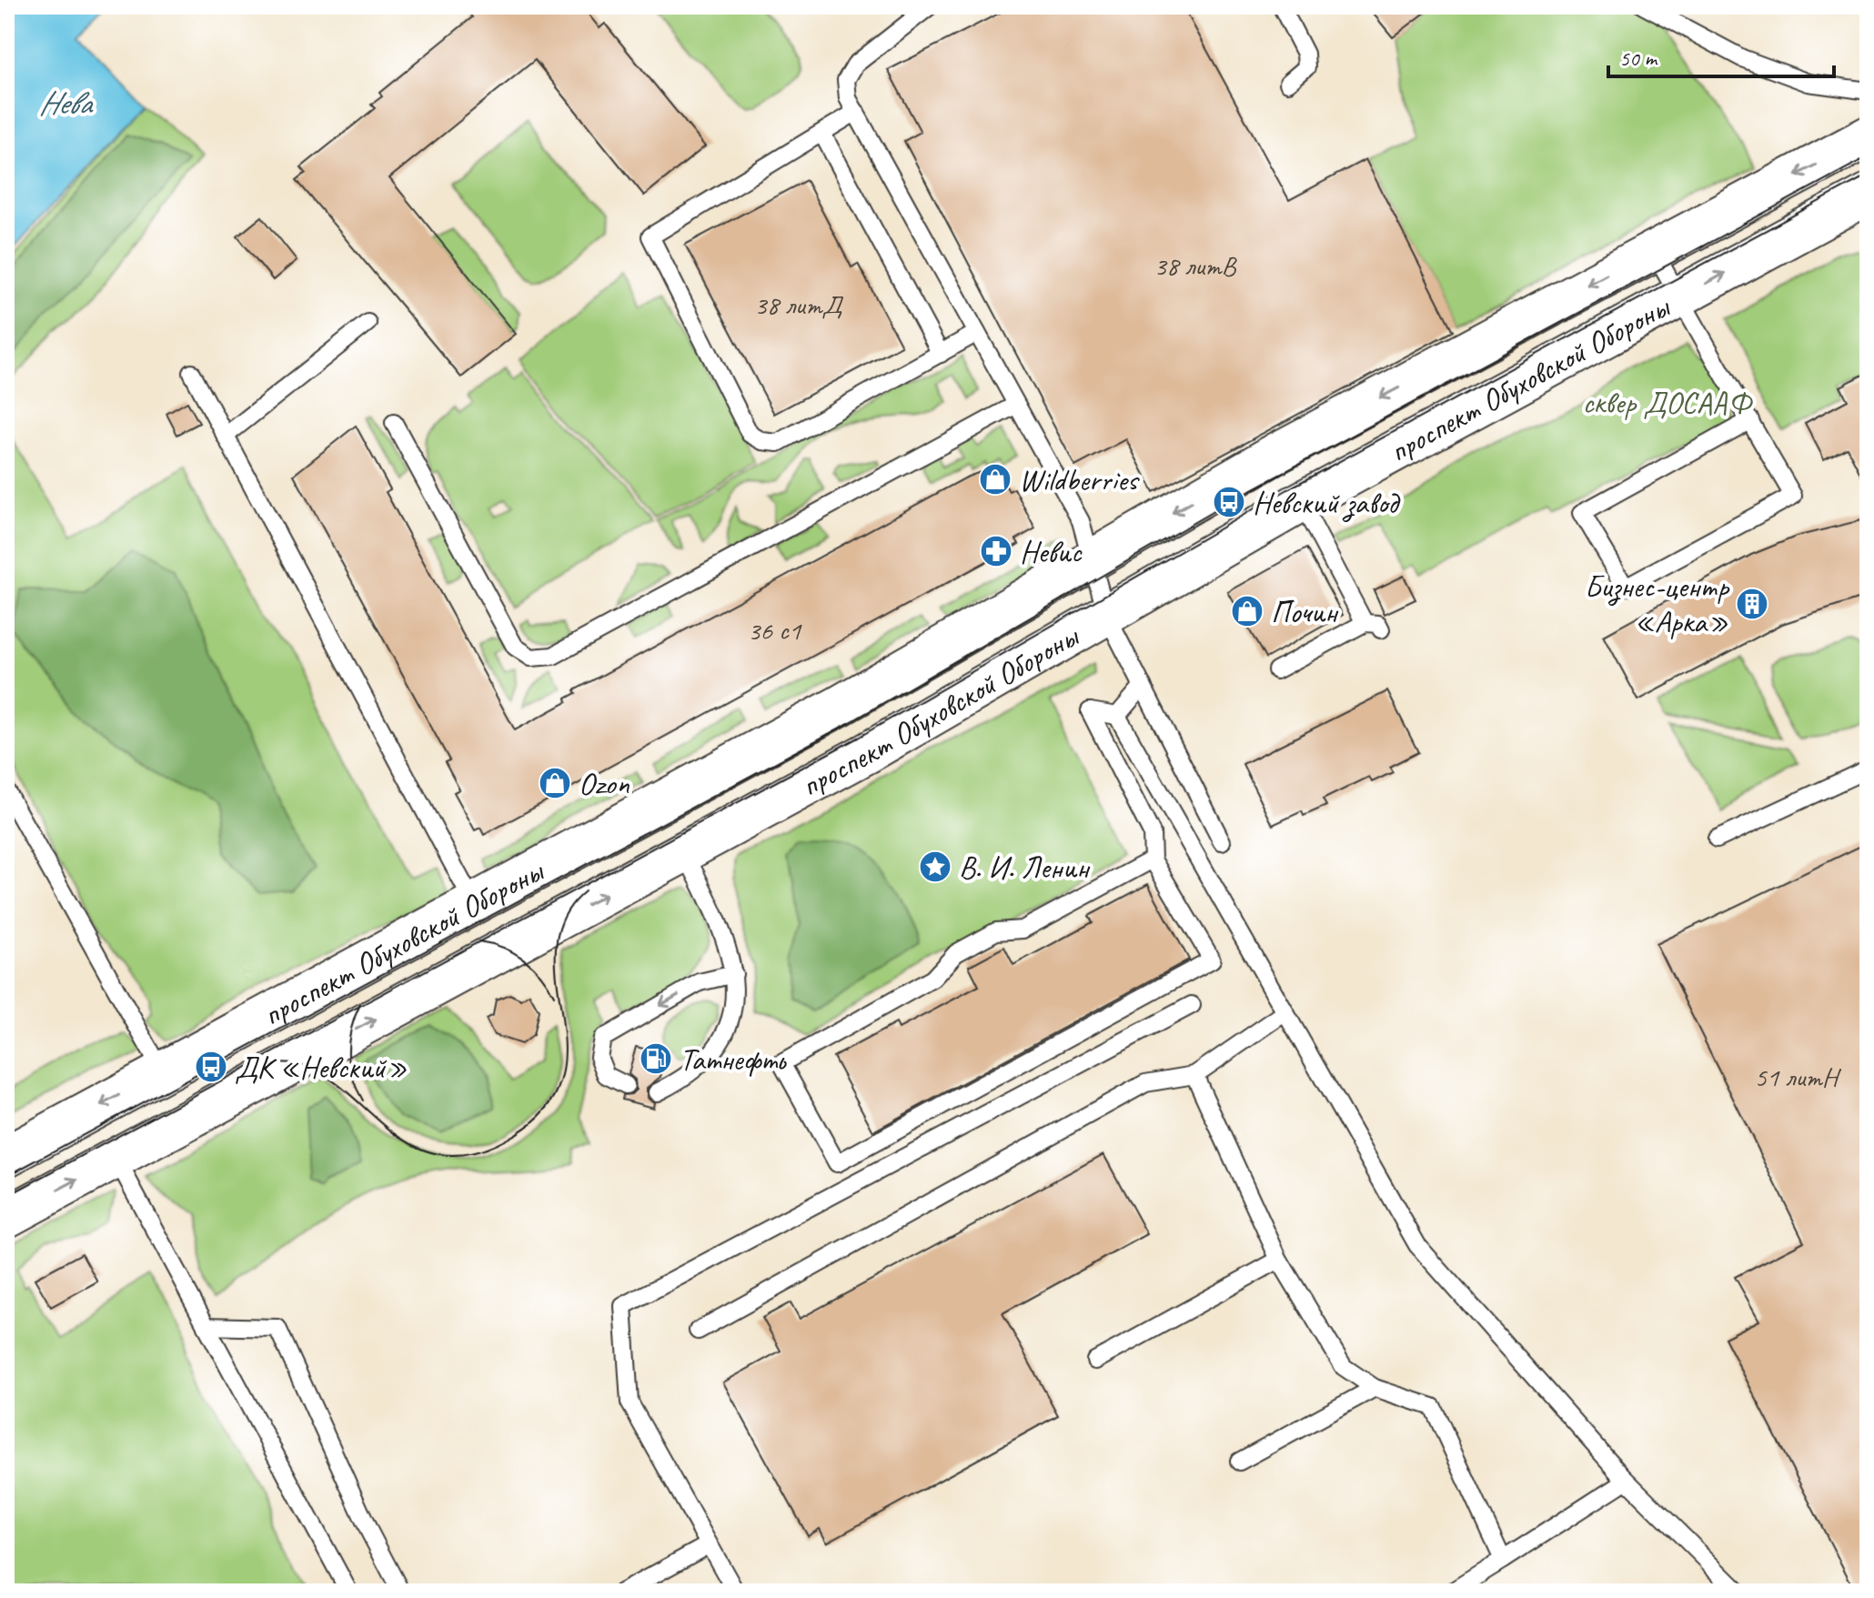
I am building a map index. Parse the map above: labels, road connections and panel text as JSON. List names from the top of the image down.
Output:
{
  "streets": {
    "main road": ["проспект Обуховской Обороны"]
  },
  "water": ["Нева"],
  "parks": ["сквер ДОСААФ"],
  "places": {
    "shop": ["Wildberries", "Почин", "Ozon"],
    "bus stop": ["Невский завод", "ДК «Невский»"],
    "pharmacy": ["Невис"],
    "building": ["Бизнес-центр «Арка»"],
    "place": ["В. И. Ленин"],
    "fuel station": ["Татнефть"]
  },
  "house_numbers": [
    "38 литВ",
    "38 литД",
    "36 с1",
    "51 литН"
  ],
  "scale_bar": "50 m"
}
